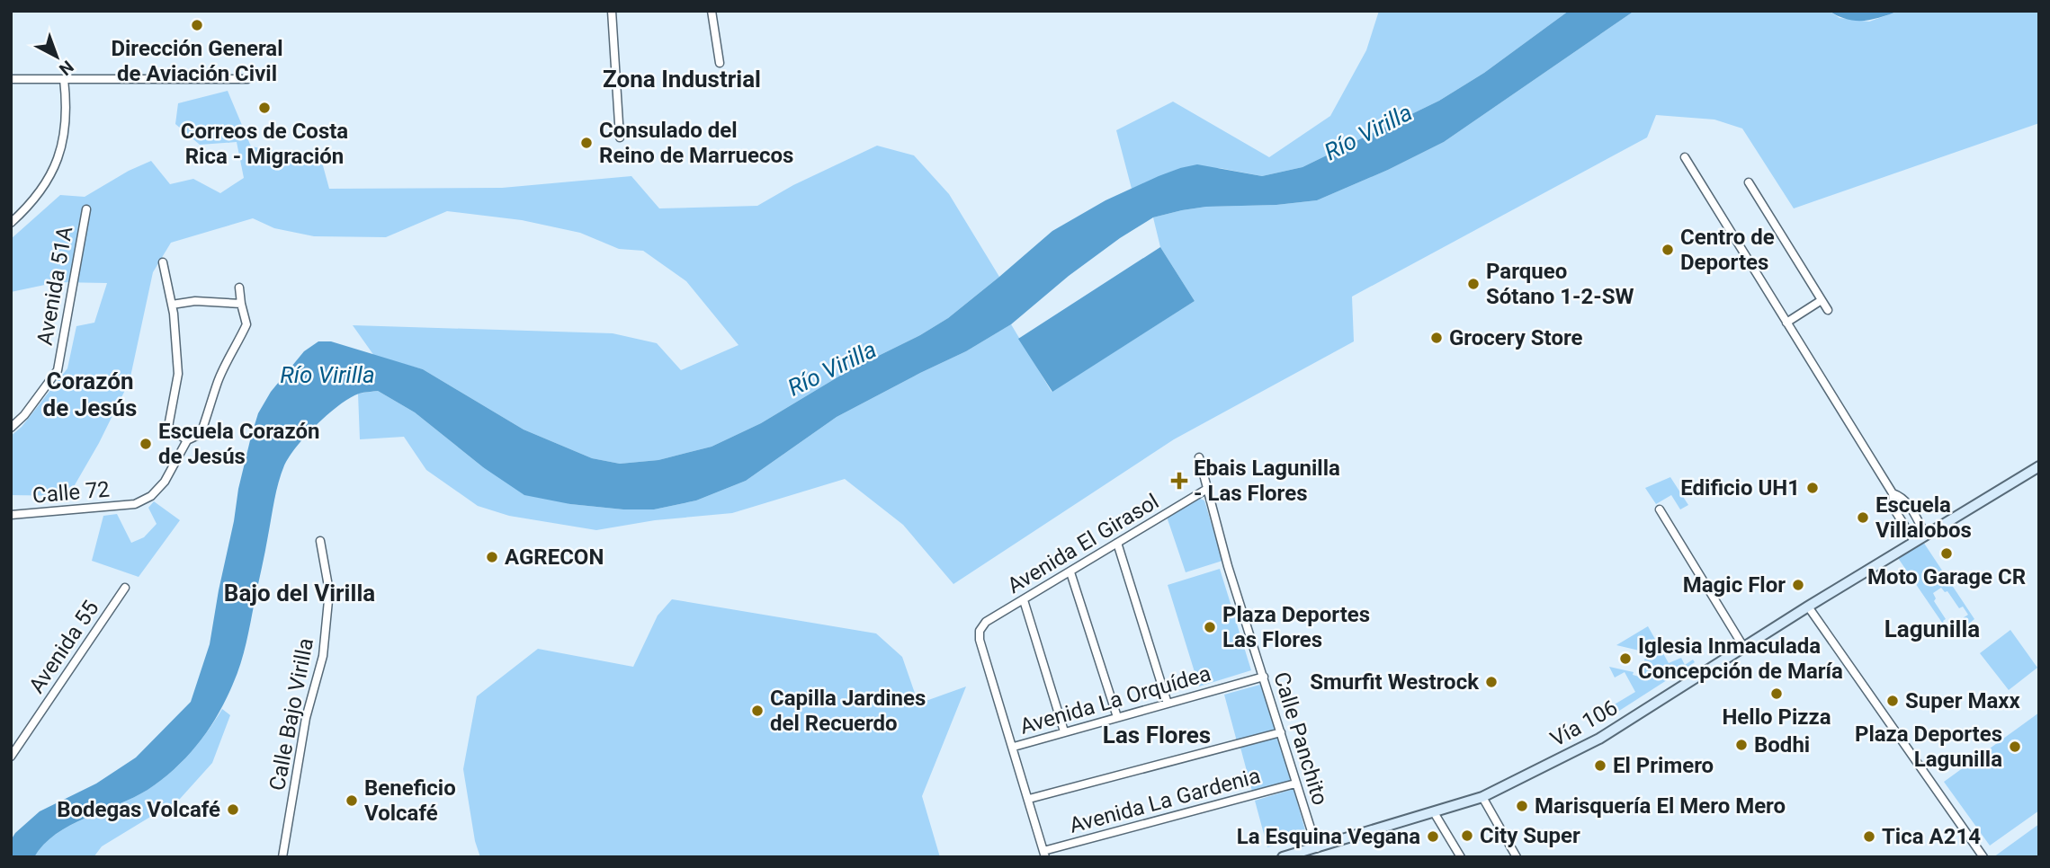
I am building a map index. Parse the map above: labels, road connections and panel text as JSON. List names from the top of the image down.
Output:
{
  "streets": {
    "main road": ["Vía 106"],
    "street": [
      "Avenida 51A",
      "Calle 72",
      "Avenida El Girasol",
      "Avenida 55",
      "Avenida La Orquídea",
      "Calle Bajo Virilla",
      "Calle Panchito",
      "Avenida La Gardenia"
    ]
  },
  "crossings": [
    ["Avenida El Girasol", "Avenida La Orquídea"],
    ["Avenida El Girasol", "Calle Panchito"],
    ["Avenida La Orquídea", "Calle Panchito"],
    ["Vía 106", "Calle Panchito"],
    ["Calle Panchito", "Avenida La Gardenia"]
  ],
  "districts": [
    "Zona Industrial",
    "Corazón de Jesús",
    "Bajo del Virilla",
    "Lagunilla",
    "Las Flores"
  ],
  "water": ["Río Virilla"],
  "places": {
    "other": [
      "Dirección General de Aviación Civil",
      "Correos de Costa Rica - Migración",
      "Consulado del Reino de Marruecos",
      "Centro de Deportes",
      "Parqueo Sótano 1-2-SW",
      "Grocery Store",
      "Escuela Corazón de Jesús",
      "Edificio UH1",
      "Escuela Villalobos",
      "Moto Garage CR",
      "AGRECON",
      "Magic Flor",
      "Plaza Deportes Las Flores",
      "Iglesia Inmaculada Concepción de María",
      "Smurfit Westrock",
      "Hello Pizza",
      "Super Maxx",
      "Capilla Jardines del Recuerdo",
      "Bodhi",
      "Plaza Deportes Lagunilla",
      "El Primero",
      "Beneficio Volcafé",
      "Marisquería El Mero Mero",
      "Bodegas Volcafé",
      "City Super",
      "La Esquina Vegana",
      "Tica A214"
    ],
    "health": ["Ebais Lagunilla - Las Flores"]
  },
  "north": "bottom right"
}
